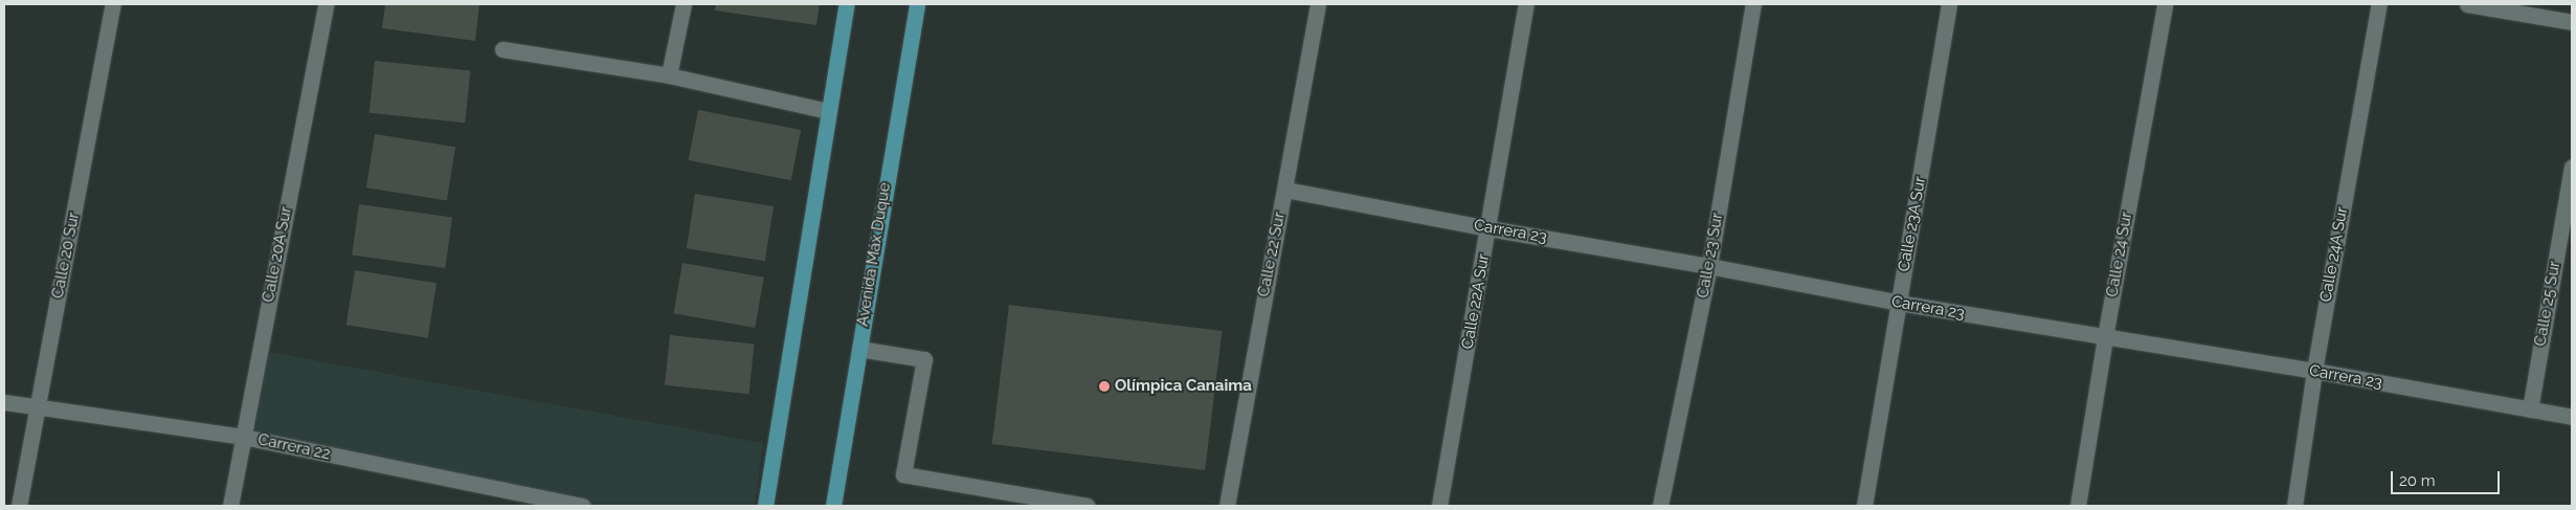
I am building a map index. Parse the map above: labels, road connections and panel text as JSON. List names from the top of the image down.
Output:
{
  "streets": {
    "main road": ["Avenida Máx Duque"],
    "street": [
      "Calle 23A Sur",
      "Carrera 23",
      "Calle 20A Sur",
      "Calle 22 Sur",
      "Calle 24 Sur",
      "Calle 24A Sur",
      "Calle 20 Sur",
      "Calle 23 Sur",
      "Calle 22A Sur",
      "Calle 25 Sur",
      "Carrera 22"
    ]
  },
  "crossings": [
    ["Calle 23A Sur", "Carrera 23"],
    ["Carrera 23", "Calle 22 Sur"],
    ["Carrera 23", "Calle 24 Sur"],
    ["Carrera 23", "Calle 24A Sur"],
    ["Carrera 23", "Calle 23 Sur"],
    ["Carrera 23", "Calle 22A Sur"],
    ["Carrera 23", "Calle 25 Sur"],
    ["Calle 20A Sur", "Carrera 22"],
    ["Calle 20 Sur", "Carrera 22"]
  ],
  "places": ["Olímpica Canaima"],
  "scale_bar": "20 m"
}
